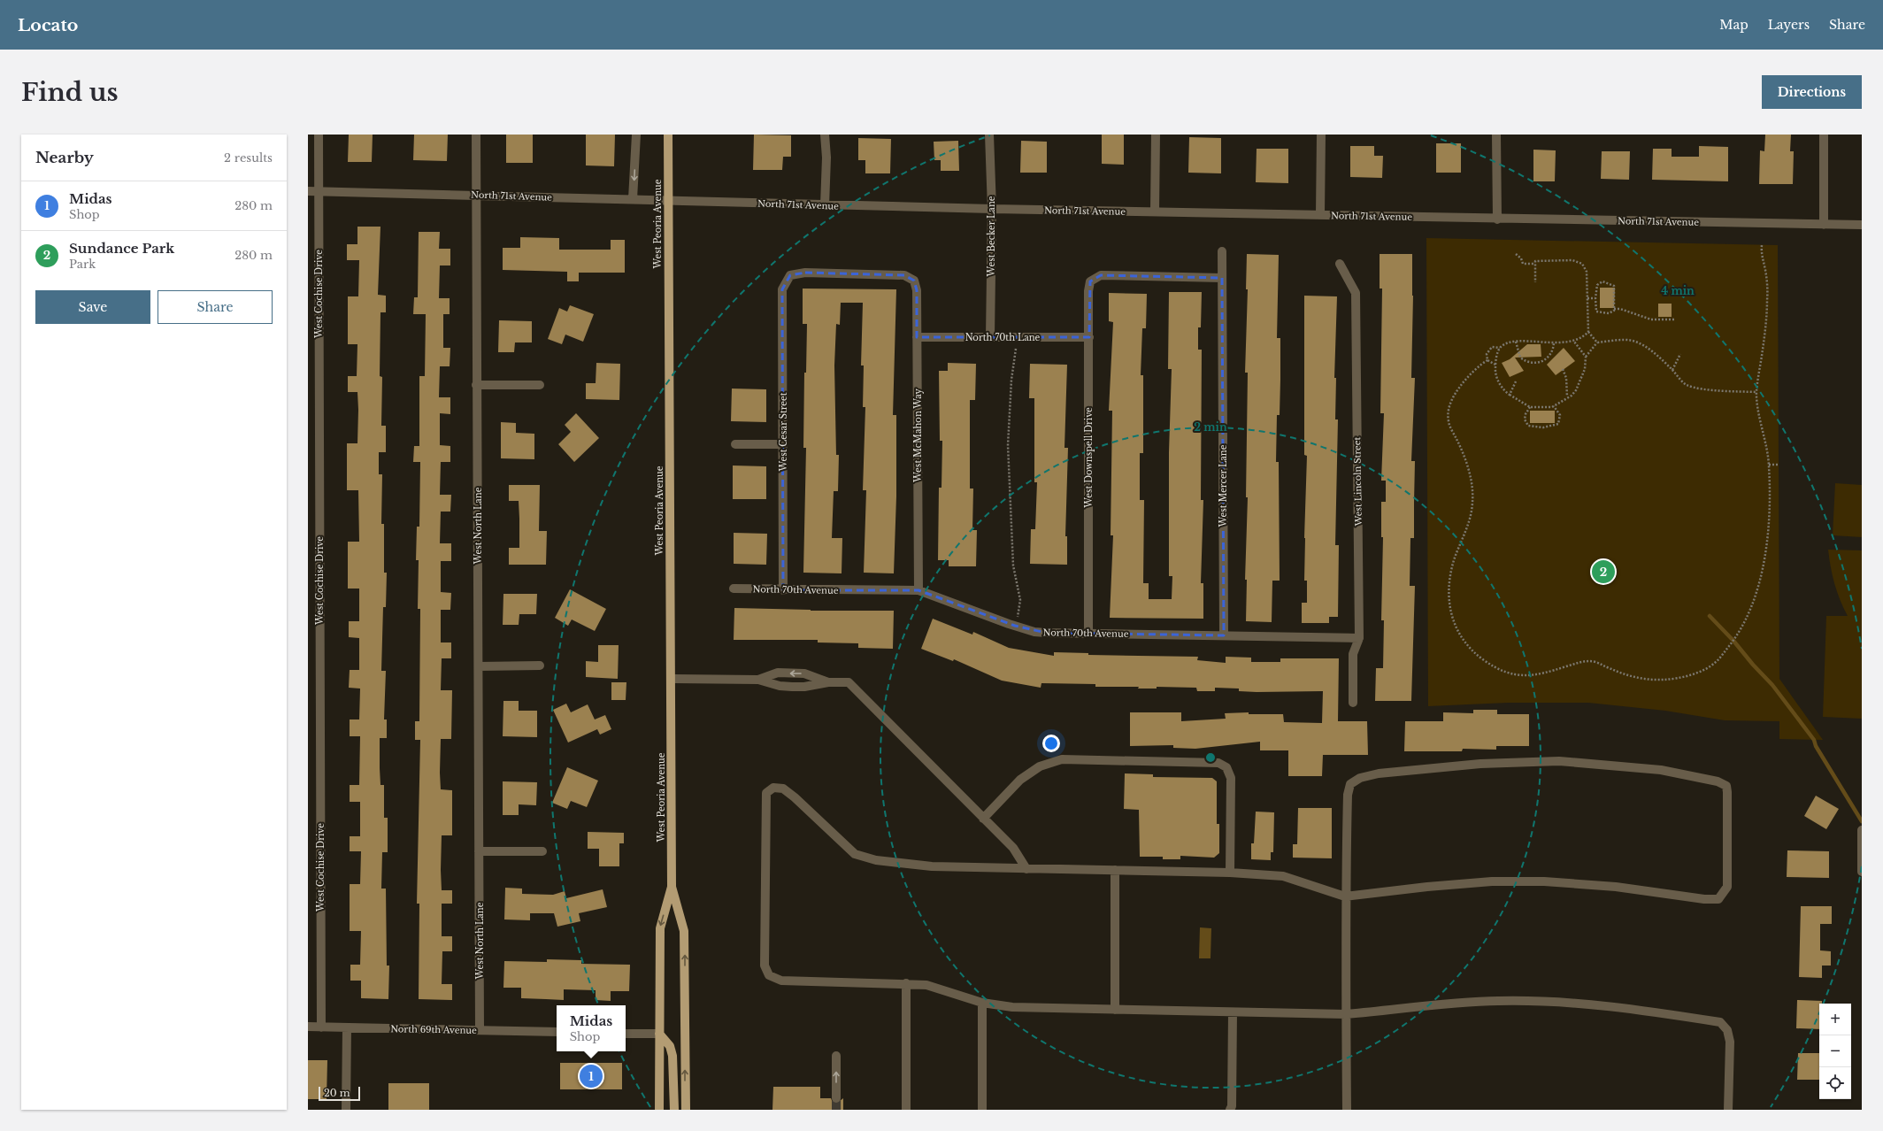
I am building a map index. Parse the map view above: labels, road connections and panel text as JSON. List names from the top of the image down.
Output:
{
  "streets": {
    "main road": ["West Peoria Avenue"],
    "street": [
      "North 71st Avenue",
      "West Becker Lane",
      "West Cochise Drive",
      "North 70th Lane",
      "West Cesar Street",
      "West McMahon Way",
      "West Downspell Drive",
      "West Lincoln Street",
      "West Mercer Lane",
      "West North Lane",
      "North 70th Avenue",
      "North 69th Avenue"
    ]
  },
  "crossings": [
    ["North 71st Avenue", "West Peoria Avenue"],
    ["North 71st Avenue", "West Becker Lane"],
    ["North 71st Avenue", "West Cochise Drive"],
    ["North 71st Avenue", "West North Lane"],
    ["West Becker Lane", "North 70th Lane"],
    ["West Cochise Drive", "North 69th Avenue"],
    ["North 70th Lane", "West McMahon Way"],
    ["North 70th Lane", "West Downspell Drive"],
    ["West Cesar Street", "West McMahon Way"],
    ["West Cesar Street", "North 70th Avenue"],
    ["West McMahon Way", "North 70th Avenue"],
    ["West Downspell Drive", "West Mercer Lane"],
    ["West Downspell Drive", "North 70th Avenue"],
    ["West Lincoln Street", "North 70th Avenue"],
    ["West Mercer Lane", "North 70th Avenue"],
    ["West North Lane", "North 69th Avenue"]
  ],
  "scale_bar": "20 m",
  "page": {
    "header": "Locato",
    "nav": ["Map", "Layers", "Share"],
    "buttons": [
      "Directions",
      ["Save", "Share"]
    ],
    "title": "Find us",
    "heading": ["Nearby", "2 results"],
    "list": [
      {
        "mark": "1",
        "name": "Midas",
        "note": "Shop",
        "value": "280 m"
      },
      {
        "mark": "2",
        "name": "Sundance Park",
        "note": "Park",
        "value": "280 m"
      }
    ],
    "pins": ["2", "1"],
    "map_buttons": ["+", "−"],
    "popup": ["Midas", "Shop"],
    "scale": "20 m"
  },
  "rings": ["4 min", "2 min"]
}
